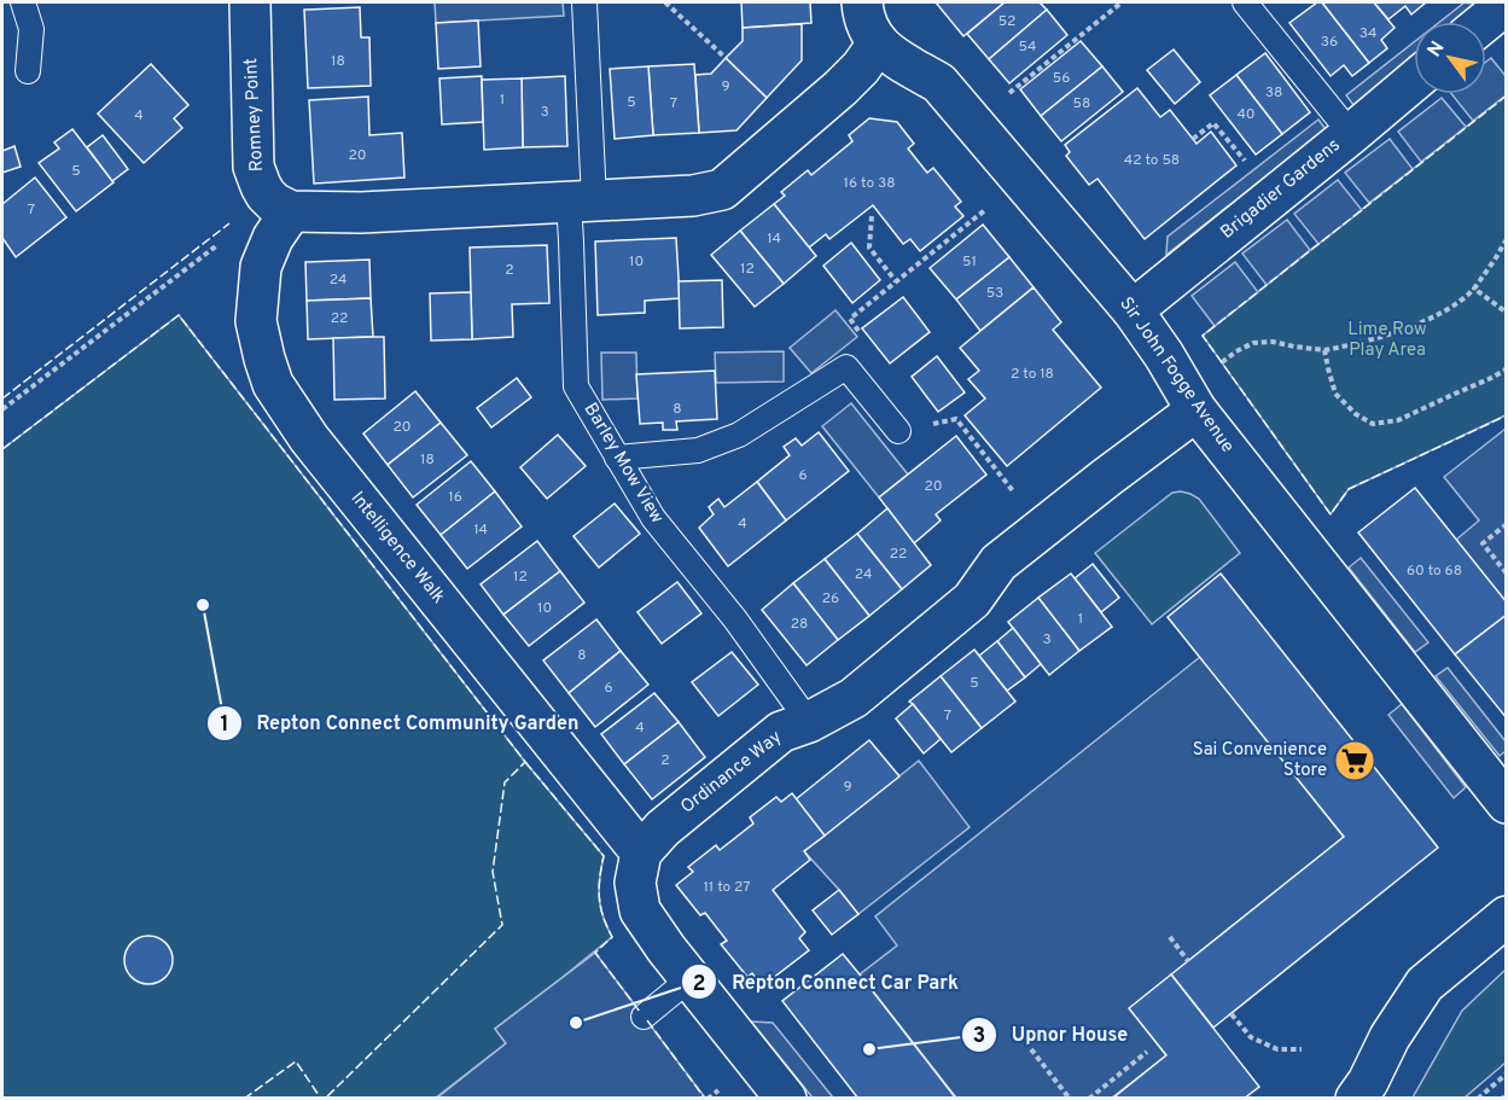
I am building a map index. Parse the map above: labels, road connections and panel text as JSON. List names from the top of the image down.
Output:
{
  "streets": {
    "street": [
      "Romney Point",
      "Brigadier Gardens",
      "Sir John Fogge Avenue",
      "Intelligence Walk",
      "Ordinance Way"
    ],
    "lane": ["Barley Mow View"]
  },
  "crossings": [
    ["Romney Point", "Intelligence Walk"],
    ["Brigadier Gardens", "Sir John Fogge Avenue"],
    ["Sir John Fogge Avenue", "Ordinance Way"],
    ["Barley Mow View", "Ordinance Way"],
    ["Intelligence Walk", "Ordinance Way"]
  ],
  "parks": ["Lime Row Play Area"],
  "places": {
    "other": ["Repton Connect Community Garden", "Repton Connect Car Park", "Upnor House"],
    "supermarket": ["Sai Convenience Store"]
  },
  "house_numbers": [
    "52",
    "34",
    "36",
    "54",
    "18",
    "56",
    "9",
    "38",
    "1",
    "5",
    "7",
    "58",
    "3",
    "40",
    "4",
    "20",
    "42 to 58",
    "5",
    "16 to 38",
    "7",
    "14",
    "10",
    "51",
    "12",
    "2",
    "24",
    "53",
    "22",
    "2 to 18",
    "8",
    "20",
    "18",
    "6",
    "20",
    "16",
    "4",
    "14",
    "22",
    "60 to 68",
    "24",
    "12",
    "26",
    "10",
    "1",
    "28",
    "3",
    "8",
    "5",
    "6",
    "7",
    "4",
    "2",
    "9",
    "11 to 27"
  ],
  "north": "top left"
}
